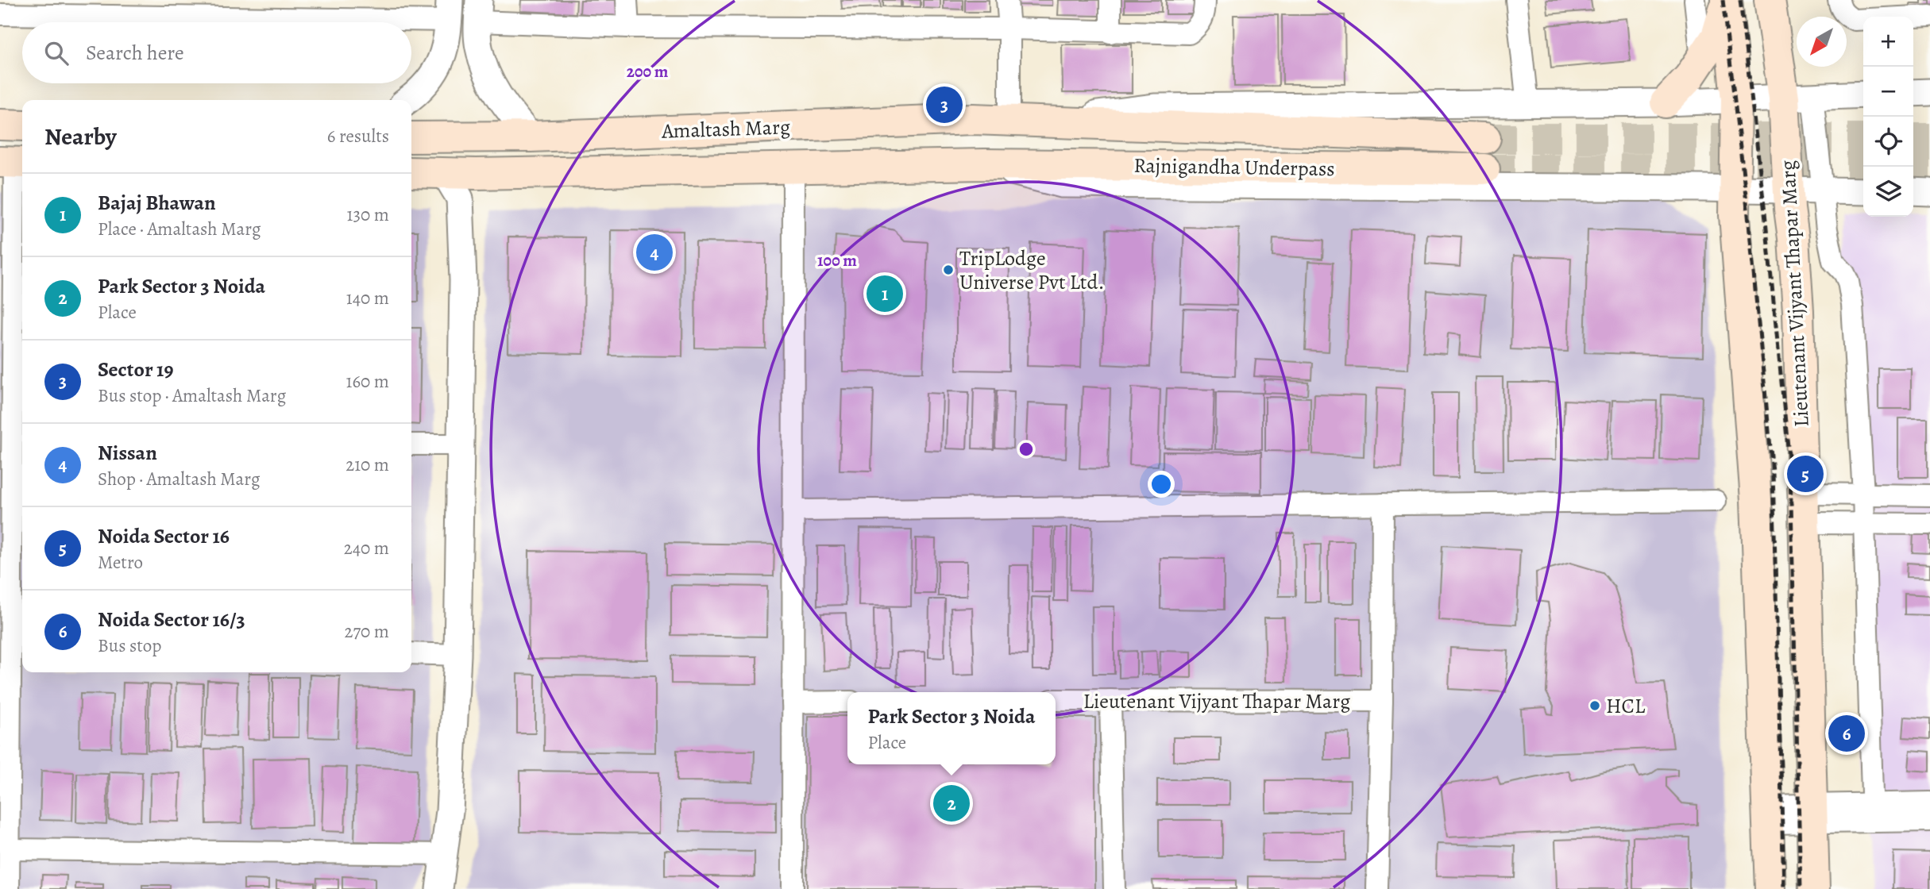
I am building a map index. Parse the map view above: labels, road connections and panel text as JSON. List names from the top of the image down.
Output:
{
  "streets": {
    "main road": ["Amaltash Marg", "Rajnigandha Underpass", "Lieutenant Vijyant Thapar Marg"]
  },
  "crossings": [
    ["Amaltash Marg", "Rajnigandha Underpass"]
  ],
  "places": ["TripLodge Universe Pvt Ltd.", "HCL"],
  "north": "bottom left",
  "page": {
    "map_buttons": ["+", "−"],
    "search": "Search here",
    "pins": [
      "3",
      "4",
      "1",
      "5",
      "6",
      "2"
    ],
    "heading": ["Nearby", "6 results"],
    "list": [
      {
        "mark": "1",
        "name": "Bajaj Bhawan",
        "note": "Place · Amaltash Marg",
        "value": "130 m"
      },
      {
        "mark": "2",
        "name": "Park Sector 3 Noida",
        "note": "Place",
        "value": "140 m"
      },
      {
        "mark": "3",
        "name": "Sector 19",
        "note": "Bus stop · Amaltash Marg",
        "value": "160 m"
      },
      {
        "mark": "4",
        "name": "Nissan",
        "note": "Shop · Amaltash Marg",
        "value": "210 m"
      },
      {
        "mark": "5",
        "name": "Noida Sector 16",
        "note": "Metro",
        "value": "240 m"
      },
      {
        "mark": "6",
        "name": "Noida Sector 16/3",
        "note": "Bus stop",
        "value": "270 m"
      }
    ],
    "popup": ["Park Sector 3 Noida", "Place"]
  },
  "rings": ["200 m", "100 m"]
}
